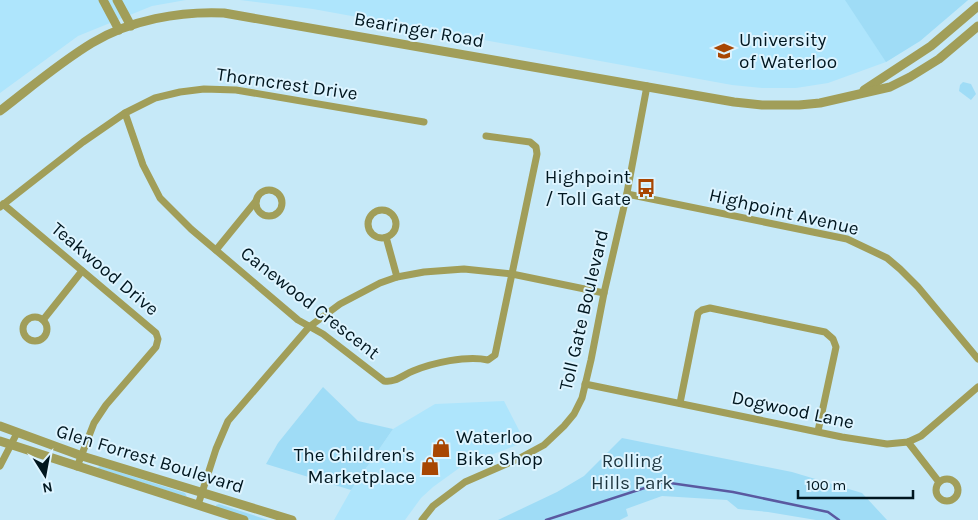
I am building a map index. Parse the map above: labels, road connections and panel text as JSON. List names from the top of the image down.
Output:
{
  "streets": {
    "street": [
      "Bearinger Road",
      "Thorncrest Drive",
      "Highpoint Avenue",
      "Teakwood Drive",
      "Canewood Crescent",
      "Toll Gate Boulevard",
      "Dogwood Lane",
      "Glen Forrest Boulevard"
    ]
  },
  "crossings": [
    ["Bearinger Road", "Toll Gate Boulevard"],
    ["Thorncrest Drive", "Teakwood Drive"],
    ["Thorncrest Drive", "Canewood Crescent"],
    ["Highpoint Avenue", "Toll Gate Boulevard"],
    ["Teakwood Drive", "Glen Forrest Boulevard"],
    ["Toll Gate Boulevard", "Dogwood Lane"]
  ],
  "parks": ["Rolling Hills Park"],
  "places": {
    "school or university": ["University of Waterloo"],
    "bus stop": ["Highpoint / Toll Gate"],
    "shop": ["Waterloo Bike Shop", "The Children's Marketplace"]
  },
  "scale_bar": "100 m",
  "north": "bottom"
}
